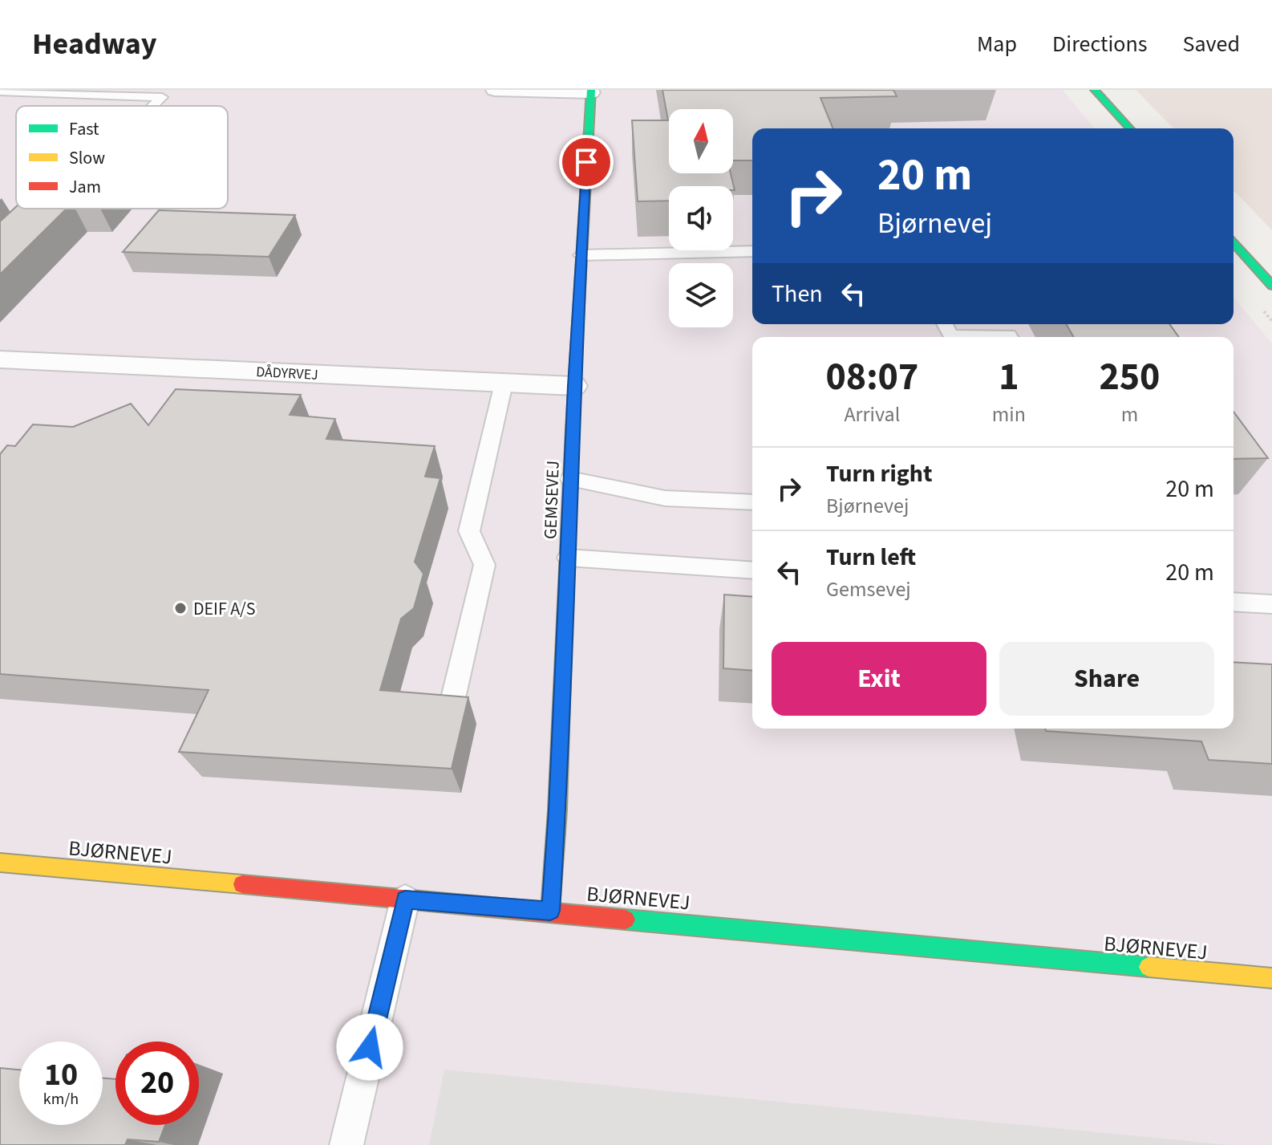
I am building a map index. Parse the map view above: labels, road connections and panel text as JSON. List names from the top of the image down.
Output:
{
  "streets": {
    "street": ["DÅDYRVEJ", "GEMSEVEJ", "BJØRNEVEJ"]
  },
  "crossings": [
    ["DÅDYRVEJ", "GEMSEVEJ"],
    ["GEMSEVEJ", "BJØRNEVEJ"]
  ],
  "places": ["DEIF A/S"],
  "legend": ["Fast", "Slow", "Jam"],
  "north": "top",
  "page": {
    "header": "Headway",
    "nav": ["Map", "Directions", "Saved"],
    "turn": ["20 m", "Bjørnevej"],
    "then": "Then",
    "eta": [
      "08:07",
      "Arrival",
      "1",
      "min",
      "250",
      "m"
    ],
    "list": [
      {
        "name": "Turn right",
        "note": "Bjørnevej",
        "value": "20 m"
      },
      {
        "name": "Turn left",
        "note": "Gemsevej",
        "value": "20 m"
      }
    ],
    "buttons": ["Exit", "Share"],
    "speed": "10 km/h",
    "limit": "20"
  }
}
